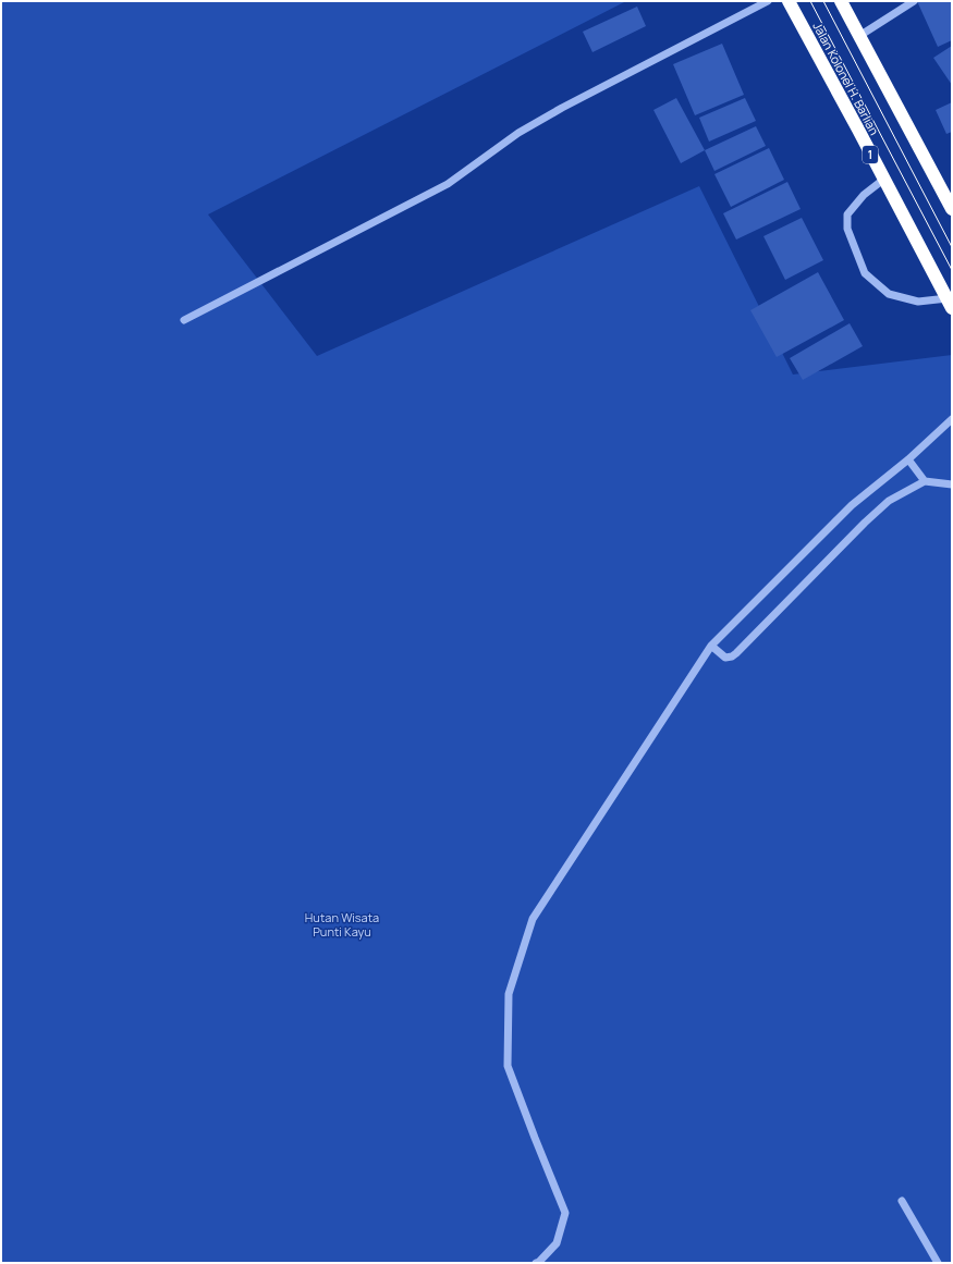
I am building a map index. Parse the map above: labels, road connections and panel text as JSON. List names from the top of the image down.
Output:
{
  "streets": {
    "highway": ["Jalan Kolonel H. Barlian", "1"]
  },
  "parks": ["Hutan Wisata Punti Kayu"]
}
